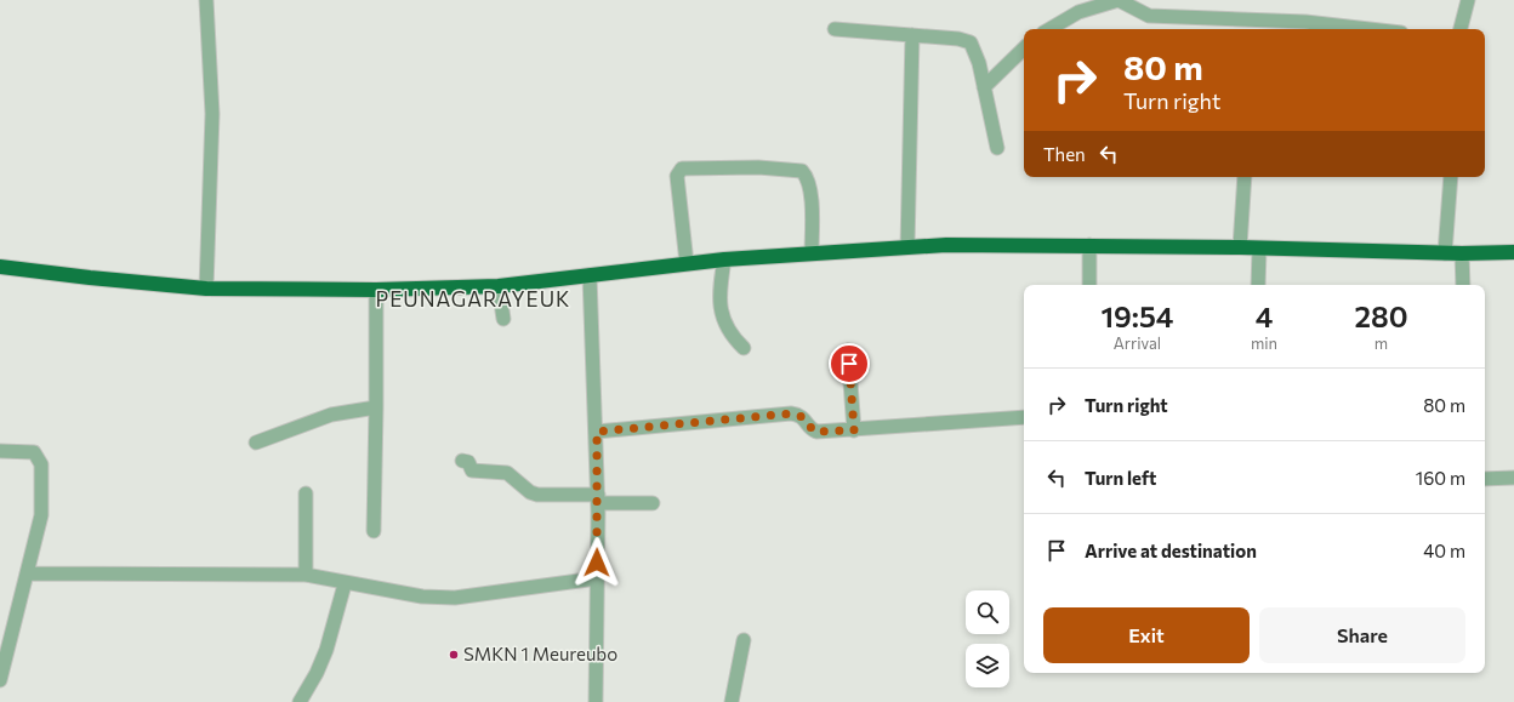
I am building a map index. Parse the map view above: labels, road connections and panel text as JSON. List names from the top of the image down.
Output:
{
  "districts": ["PEUNAGARAYEUK"],
  "places": ["SMKN 1 Meureubo"],
  "page": {
    "turn": ["80 m", "Turn right"],
    "then": "Then",
    "eta": [
      "19:54",
      "Arrival",
      "4",
      "min",
      "280",
      "m"
    ],
    "list": [
      {
        "name": "Turn right",
        "value": "80 m"
      },
      {
        "name": "Turn left",
        "value": "160 m"
      },
      {
        "name": "Arrive at destination",
        "value": "40 m"
      }
    ],
    "buttons": ["Exit", "Share"]
  }
}
